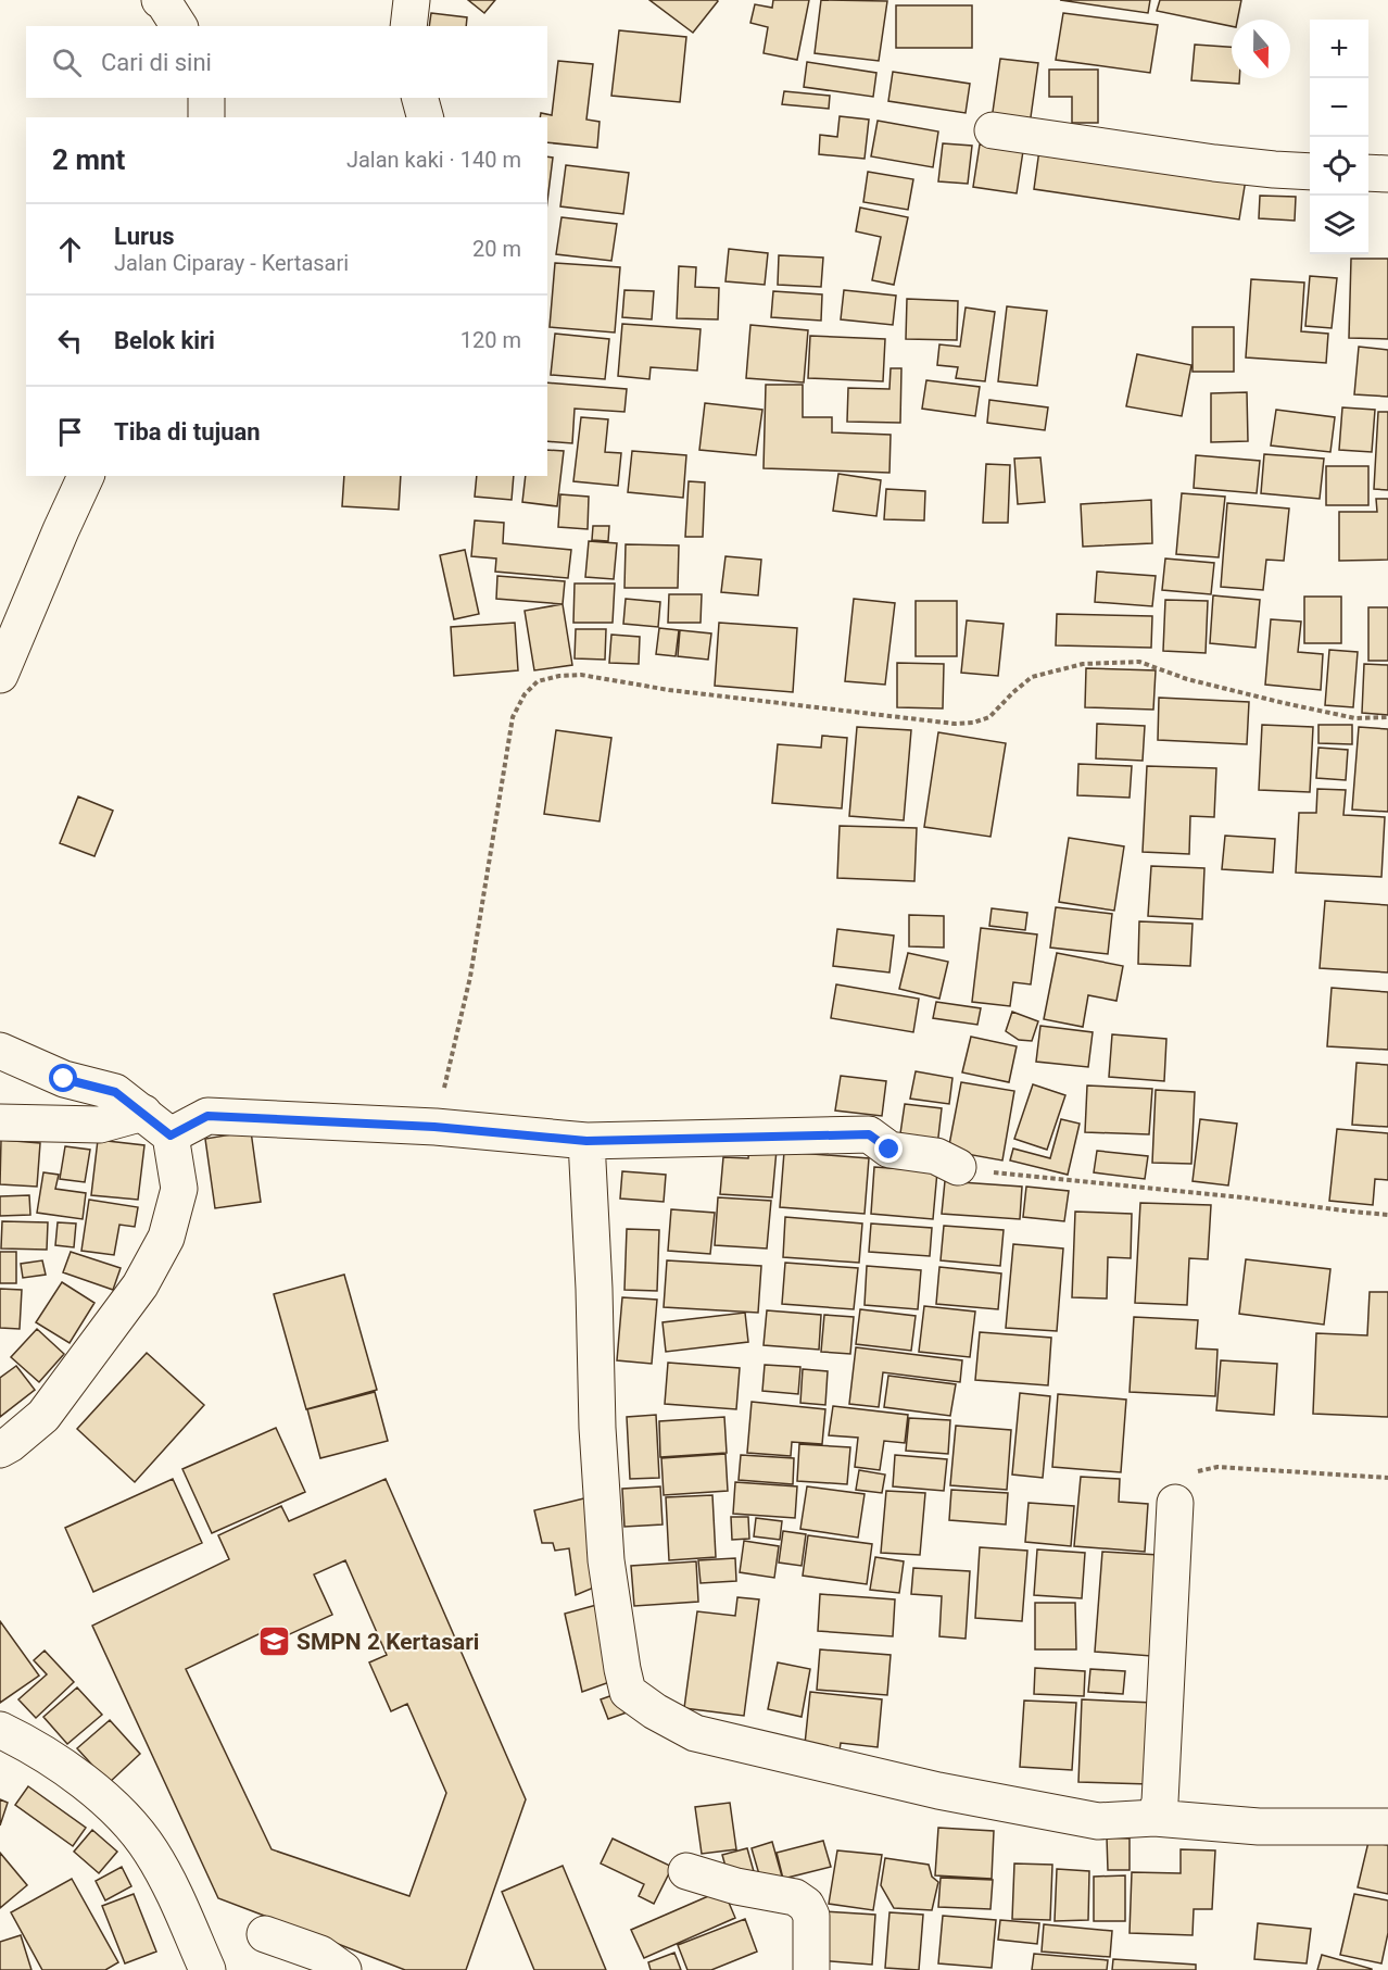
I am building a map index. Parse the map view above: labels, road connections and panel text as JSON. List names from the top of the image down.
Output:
{
  "places": {
    "school or university": ["SMPN 2 Kertasari"]
  },
  "north": "bottom",
  "page": {
    "map_buttons": ["+", "−"],
    "search": "Cari di sini",
    "heading": ["2 mnt", "Jalan kaki · 140 m"],
    "list": [
      ["Lurus", "Jalan Ciparay - Kertasari", "20 m"],
      ["Belok kiri", "120 m"],
      "Tiba di tujuan"
    ]
  }
}
